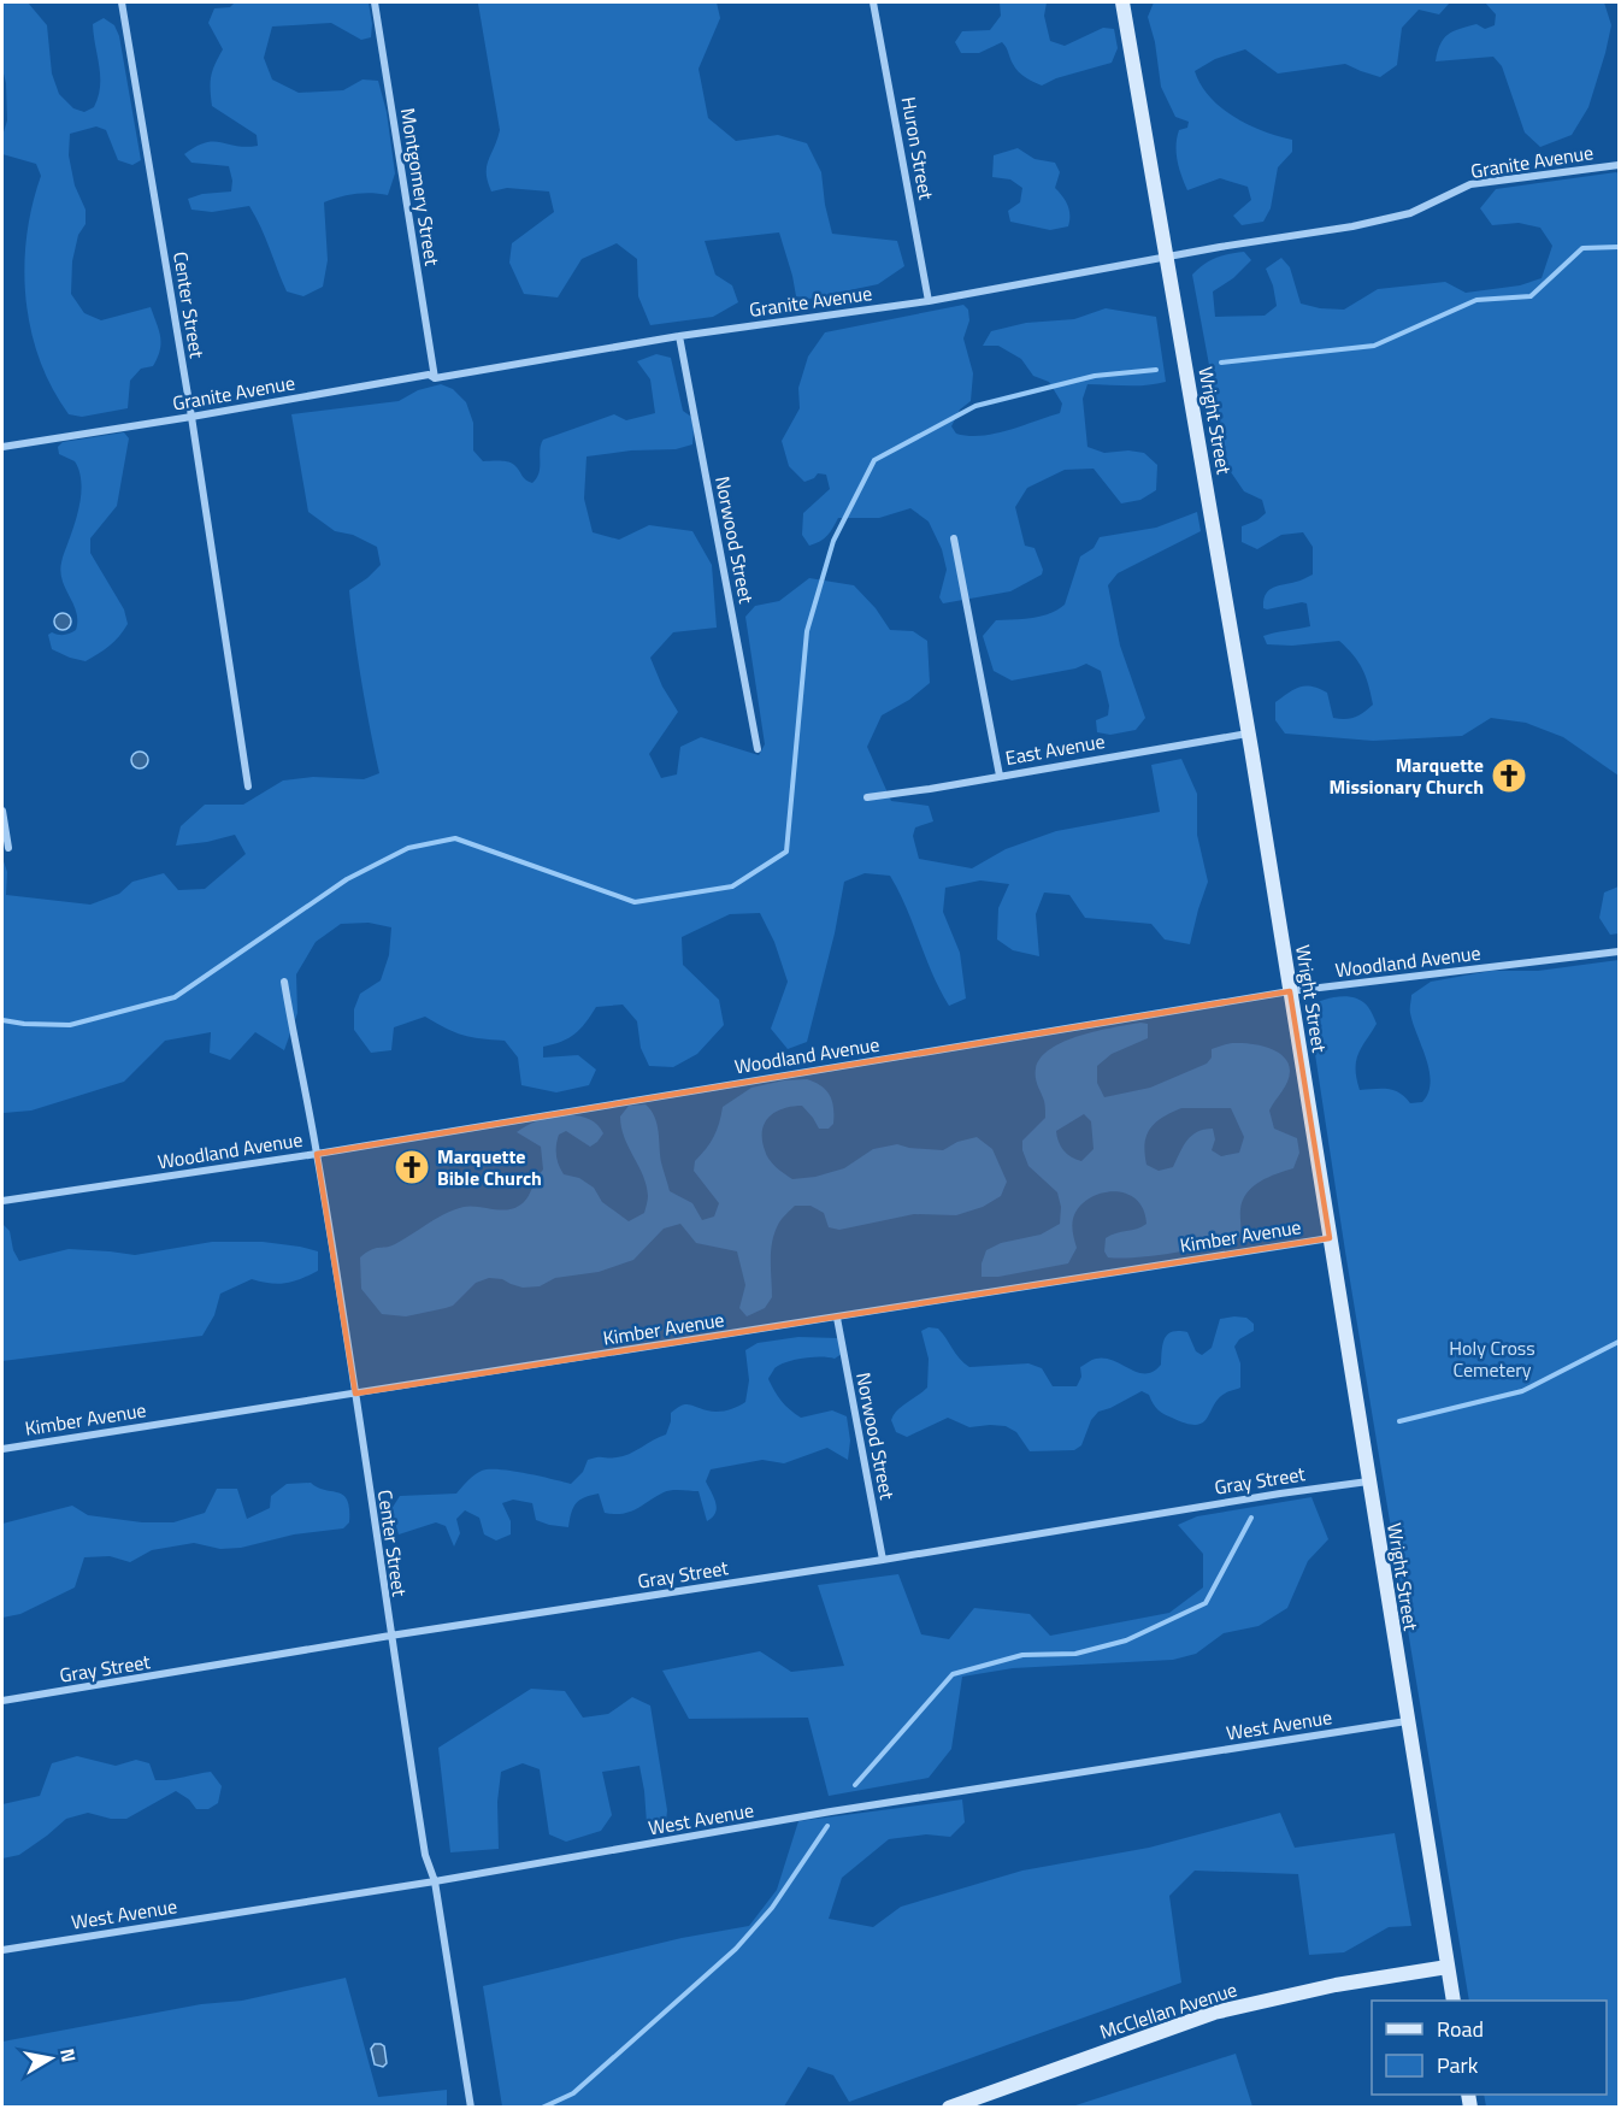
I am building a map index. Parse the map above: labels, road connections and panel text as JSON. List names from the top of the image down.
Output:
{
  "streets": {
    "main road": ["Wright Street", "McClellan Avenue"],
    "street": [
      "Huron Street",
      "Granite Avenue",
      "Montgomery Street",
      "Center Street",
      "Norwood Street",
      "East Avenue",
      "Woodland Avenue",
      "Kimber Avenue",
      "Gray Street",
      "West Avenue"
    ]
  },
  "crossings": [
    ["Huron Street", "Granite Avenue"],
    ["Granite Avenue", "Montgomery Street"],
    ["Granite Avenue", "Center Street"],
    ["Granite Avenue", "Wright Street"],
    ["Granite Avenue", "Norwood Street"],
    ["Center Street", "Woodland Avenue"],
    ["Center Street", "Kimber Avenue"],
    ["Center Street", "Gray Street"],
    ["Center Street", "West Avenue"],
    ["Wright Street", "East Avenue"],
    ["Wright Street", "Woodland Avenue"],
    ["Wright Street", "Kimber Avenue"],
    ["Wright Street", "Gray Street"],
    ["Wright Street", "West Avenue"],
    ["Wright Street", "McClellan Avenue"],
    ["Norwood Street", "Kimber Avenue"],
    ["Norwood Street", "Gray Street"]
  ],
  "parks": ["Holy Cross Cemetery"],
  "places": {
    "church": ["Marquette Missionary Church", "Marquette Bible Church"]
  },
  "legend": ["Road", "Park"],
  "north": "right"
}
